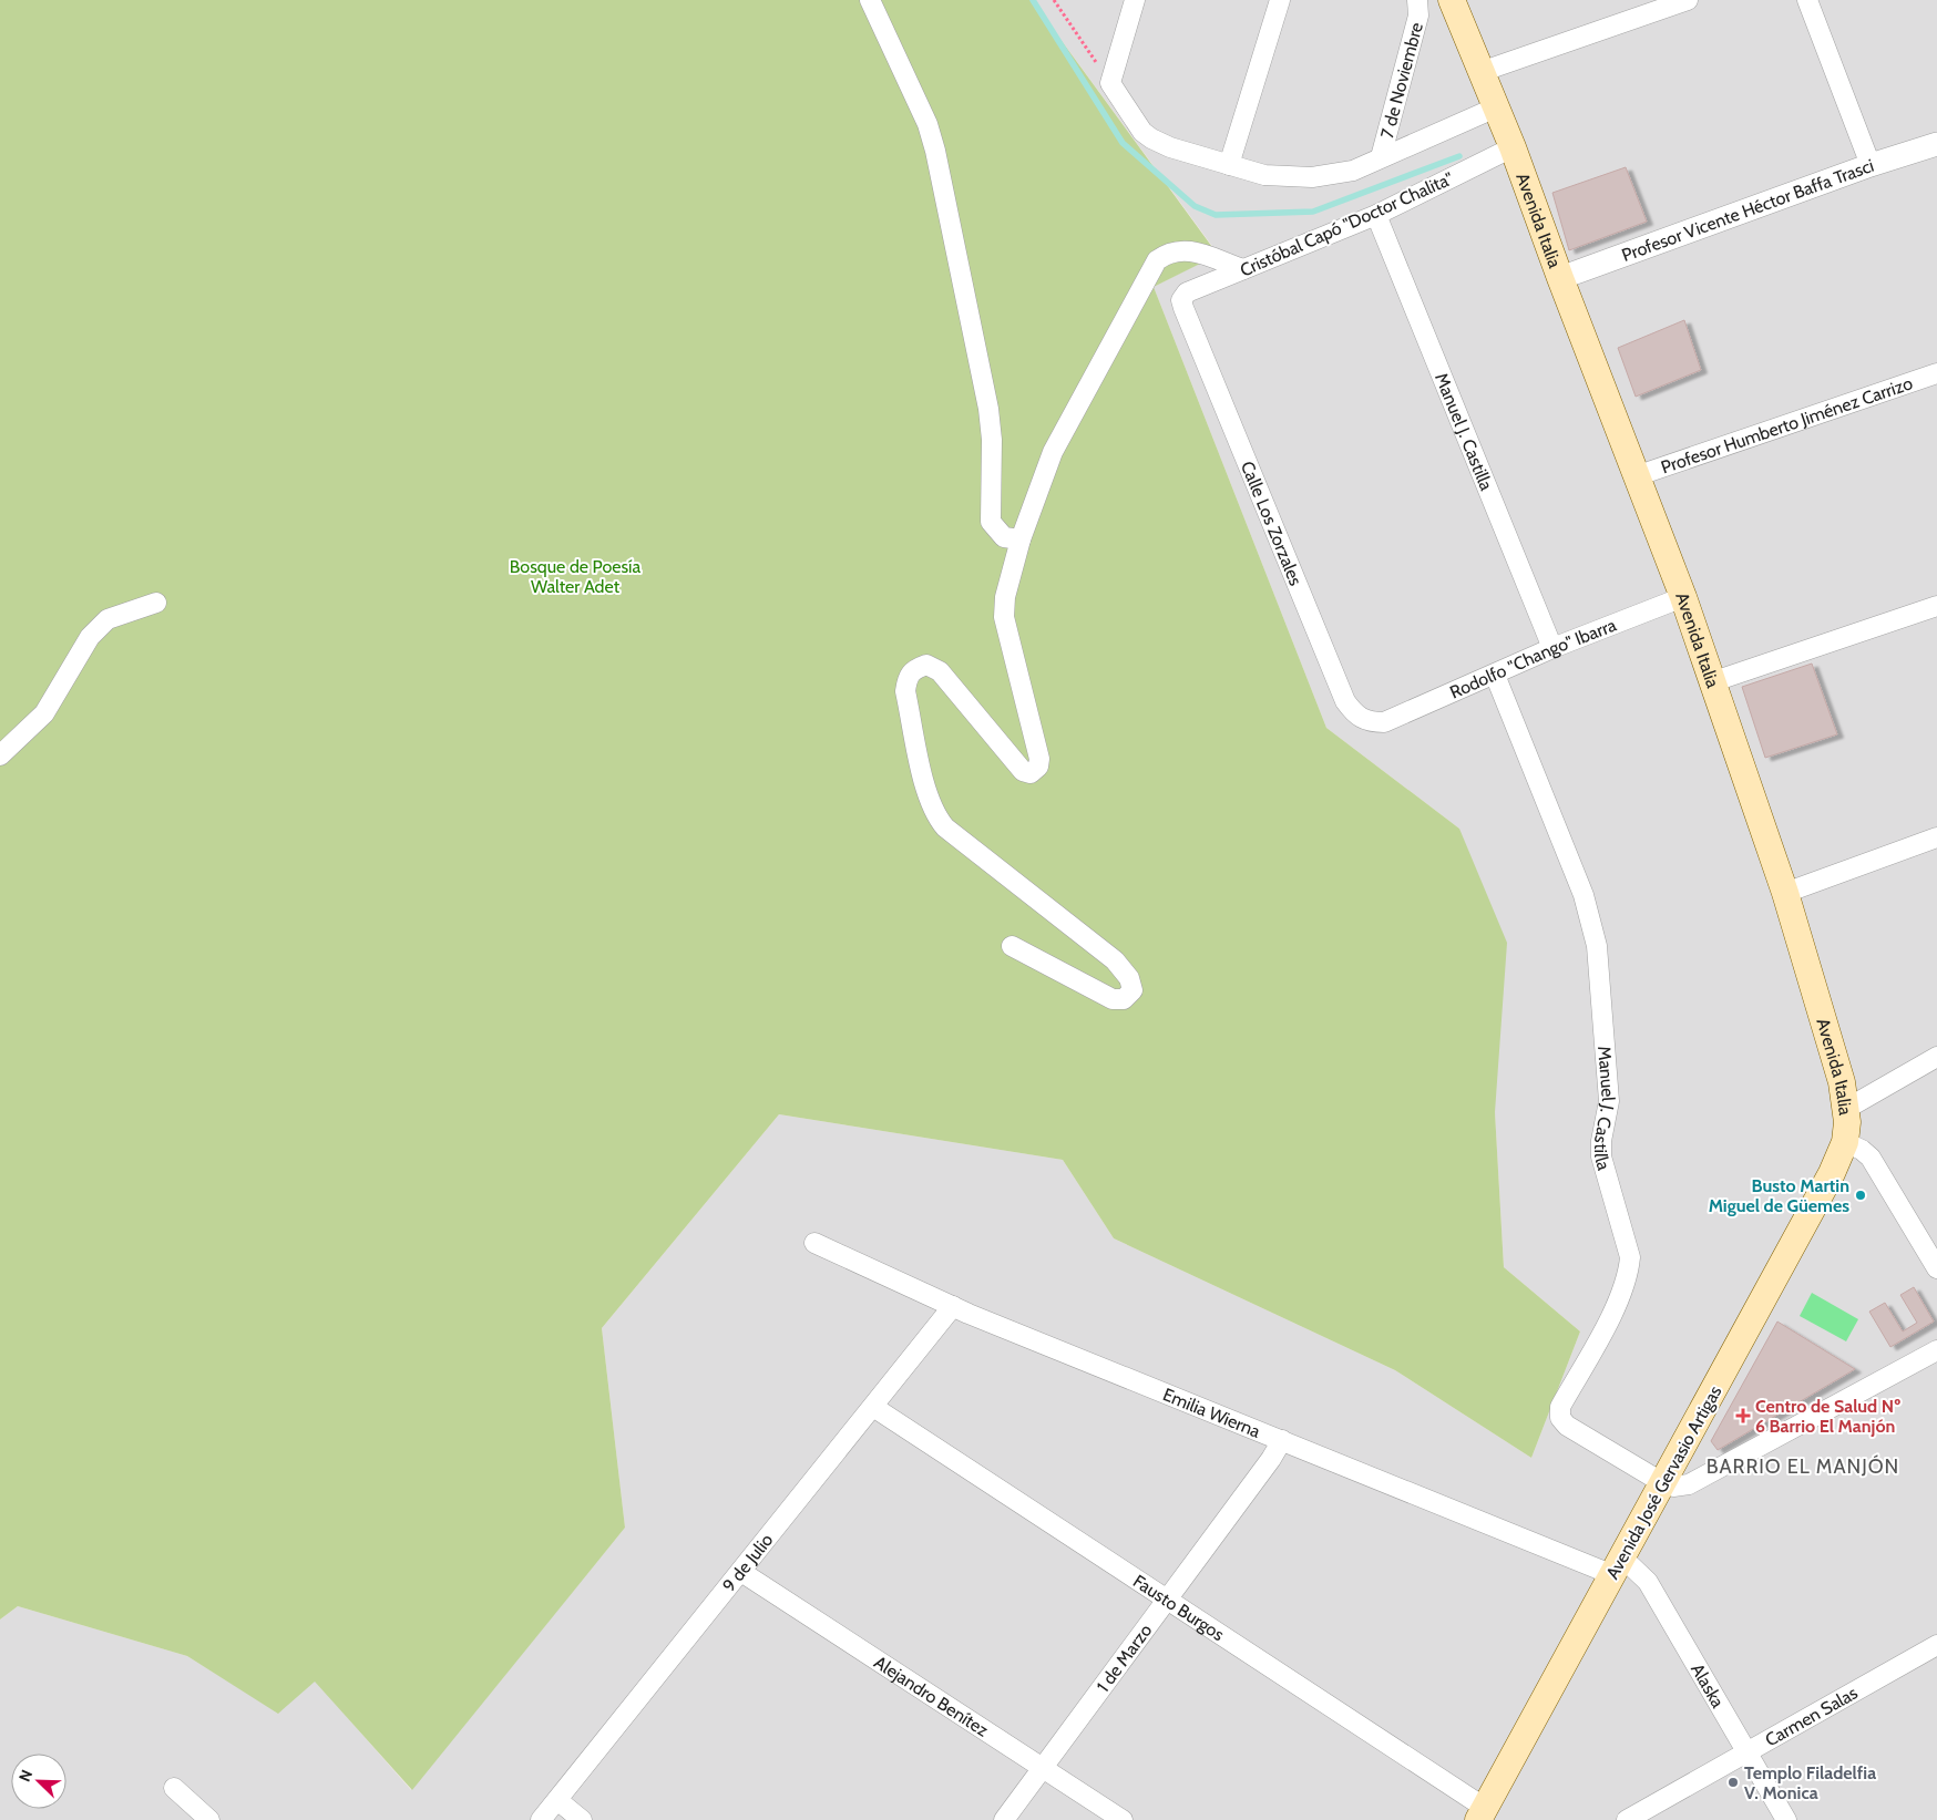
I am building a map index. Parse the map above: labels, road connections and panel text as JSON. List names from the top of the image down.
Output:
{
  "streets": {
    "main road": ["Avenida Italia", "Avenida José Gervasio Artigas"],
    "street": [
      "7 de Noviembre",
      "Profesor Vicente Héctor Baffa Trasci",
      "Cristóbal Capó \"Doctor Chalita\"",
      "Profesor Humberto Jiménez Carrizo",
      "Manuel J. Castilla",
      "Calle Los Zorzales",
      "Rodolfo \"Chango\" Ibarra",
      "Emilia Wierna",
      "9 de Julio",
      "Fausto Burgos",
      "1 de Marzo",
      "Alaska",
      "Alejandro Benítez",
      "Carmen Salas"
    ]
  },
  "crossings": [
    ["Profesor Vicente Héctor Baffa Trasci", "Avenida Italia"],
    ["Avenida Italia", "Cristóbal Capó \"Doctor Chalita\""],
    ["Avenida Italia", "Profesor Humberto Jiménez Carrizo"],
    ["Avenida Italia", "Rodolfo \"Chango\" Ibarra"],
    ["Avenida Italia", "Avenida José Gervasio Artigas"],
    ["Cristóbal Capó \"Doctor Chalita\"", "Manuel J. Castilla"],
    ["Cristóbal Capó \"Doctor Chalita\"", "Calle Los Zorzales"],
    ["Manuel J. Castilla", "Rodolfo \"Chango\" Ibarra"],
    ["Manuel J. Castilla", "Avenida José Gervasio Artigas"],
    ["Calle Los Zorzales", "Rodolfo \"Chango\" Ibarra"],
    ["Emilia Wierna", "Avenida José Gervasio Artigas"],
    ["Emilia Wierna", "9 de Julio"],
    ["Emilia Wierna", "1 de Marzo"],
    ["Emilia Wierna", "Alaska"],
    ["Avenida José Gervasio Artigas", "Fausto Burgos"],
    ["Avenida José Gervasio Artigas", "Alaska"],
    ["9 de Julio", "Fausto Burgos"],
    ["9 de Julio", "Alejandro Benítez"],
    ["Fausto Burgos", "1 de Marzo"],
    ["1 de Marzo", "Alejandro Benítez"],
    ["Alaska", "Carmen Salas"]
  ],
  "districts": ["BARRIO EL MANJÓN"],
  "parks": ["Bosque de Poesía Walter Adet"],
  "places": {
    "other": ["Busto Martin Miguel de Güemes", "Templo Filadelfia V. Monica"],
    "health": ["Centro de Salud Nº 6 Barrio El Manjón"]
  },
  "north": "top left"
}
